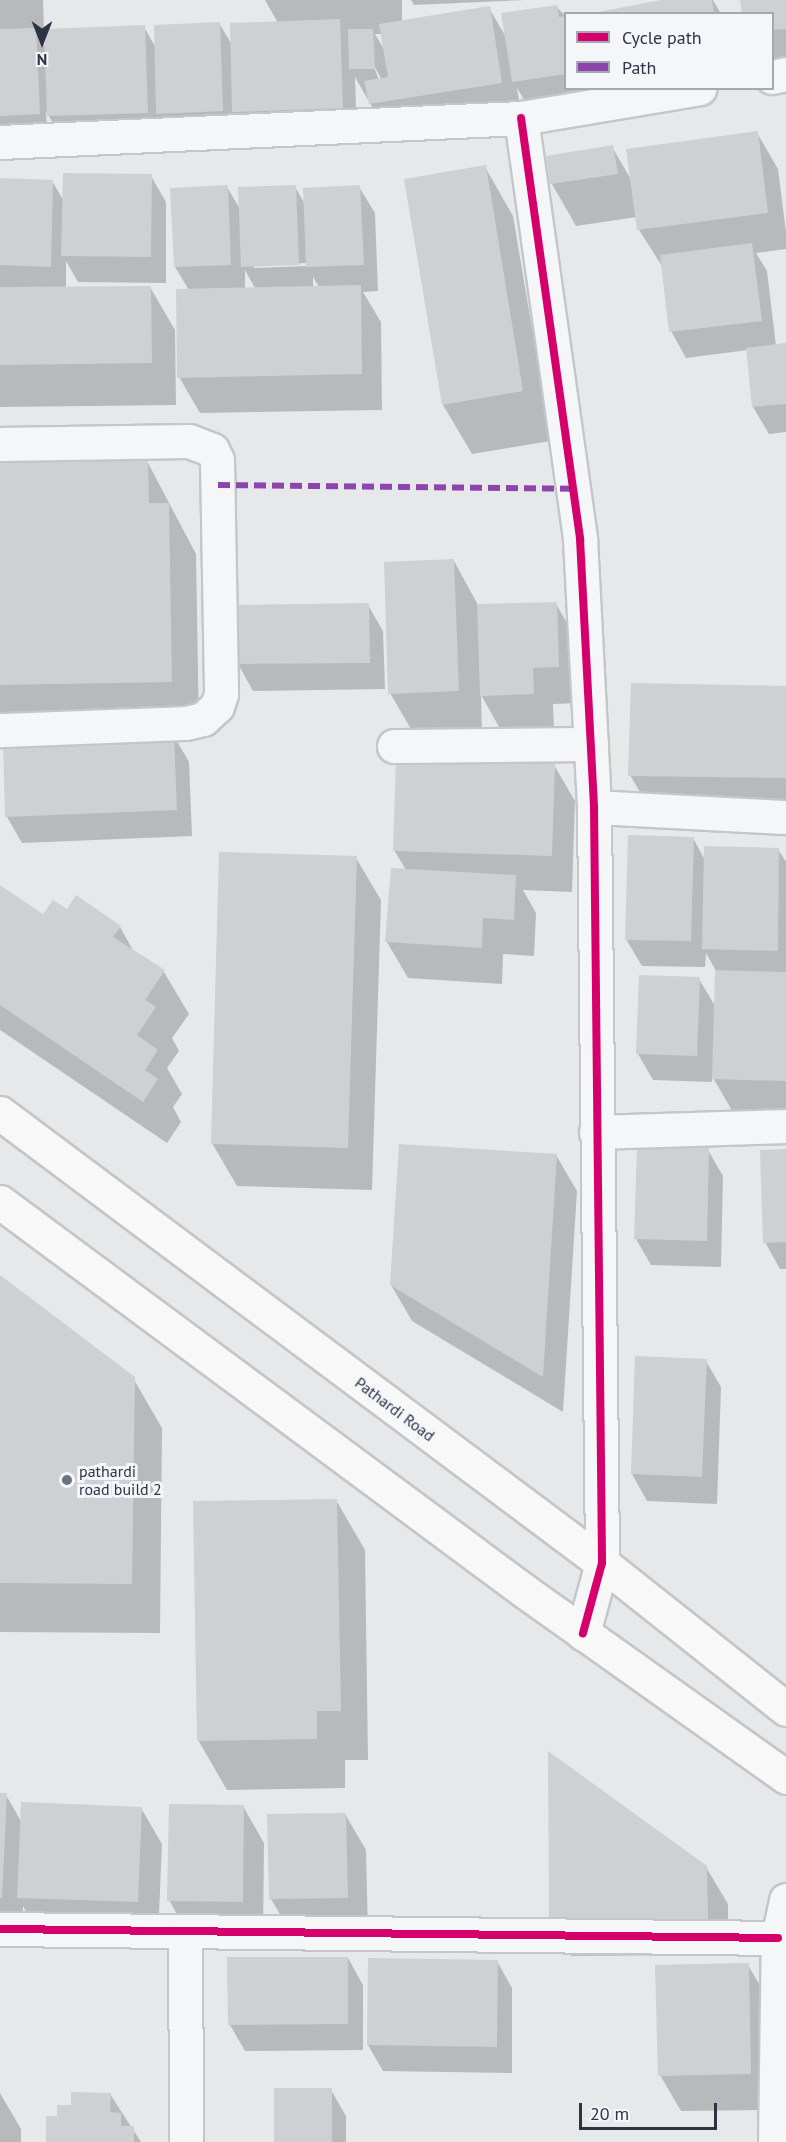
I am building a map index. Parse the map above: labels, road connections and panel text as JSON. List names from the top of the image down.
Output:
{
  "streets": {
    "main road": ["Pathardi Road"]
  },
  "places": ["pathardi road build 2"],
  "legend": ["Cycle path", "Path"],
  "scale_bar": "20 m",
  "north": "bottom"
}
